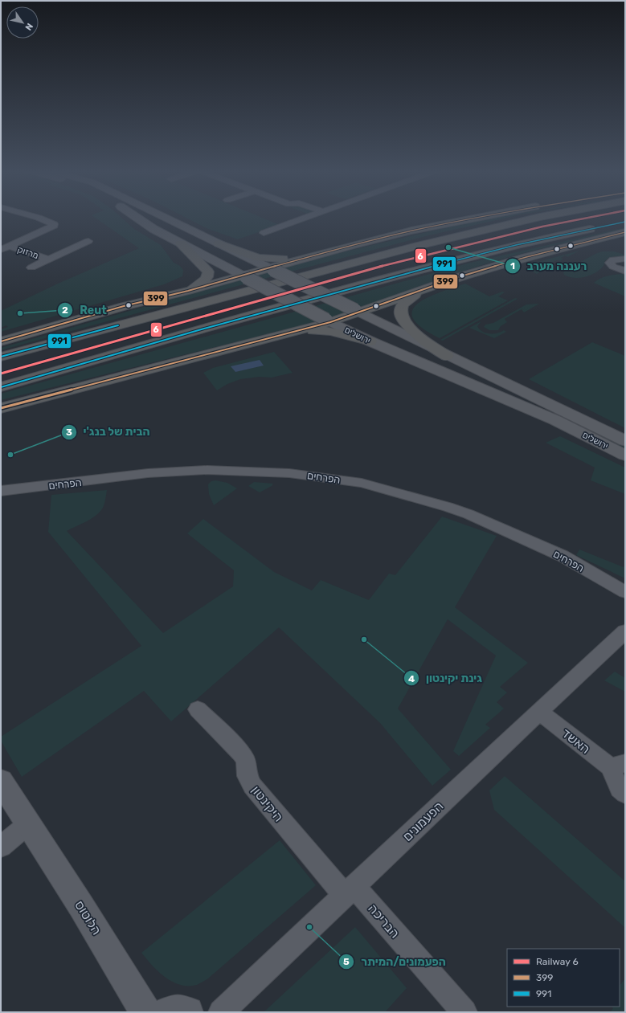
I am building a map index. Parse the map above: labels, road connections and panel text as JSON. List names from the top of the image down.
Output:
{
  "streets": {
    "main road": ["ירושלים"],
    "street": [
      "מרזוק",
      "הפרחים",
      "האשד",
      "היקינטון",
      "הפעמונים",
      "הלוטוס",
      "הבריכה"
    ]
  },
  "crossings": [
    ["האשד", "הפעמונים"],
    ["היקינטון", "הפעמונים"],
    ["היקינטון", "הבריכה"],
    ["הפעמונים", "הבריכה"]
  ],
  "places": [
    "רעננה מערב",
    "Reut",
    "הבית של בנג'י",
    "גינת יקינטון",
    "הפעמונים/המיתר"
  ],
  "lines": ["rail line 6", "transit line 399", "transit line 991"],
  "legend": ["Railway 6", "399", "991"],
  "north": "bottom right"
}
